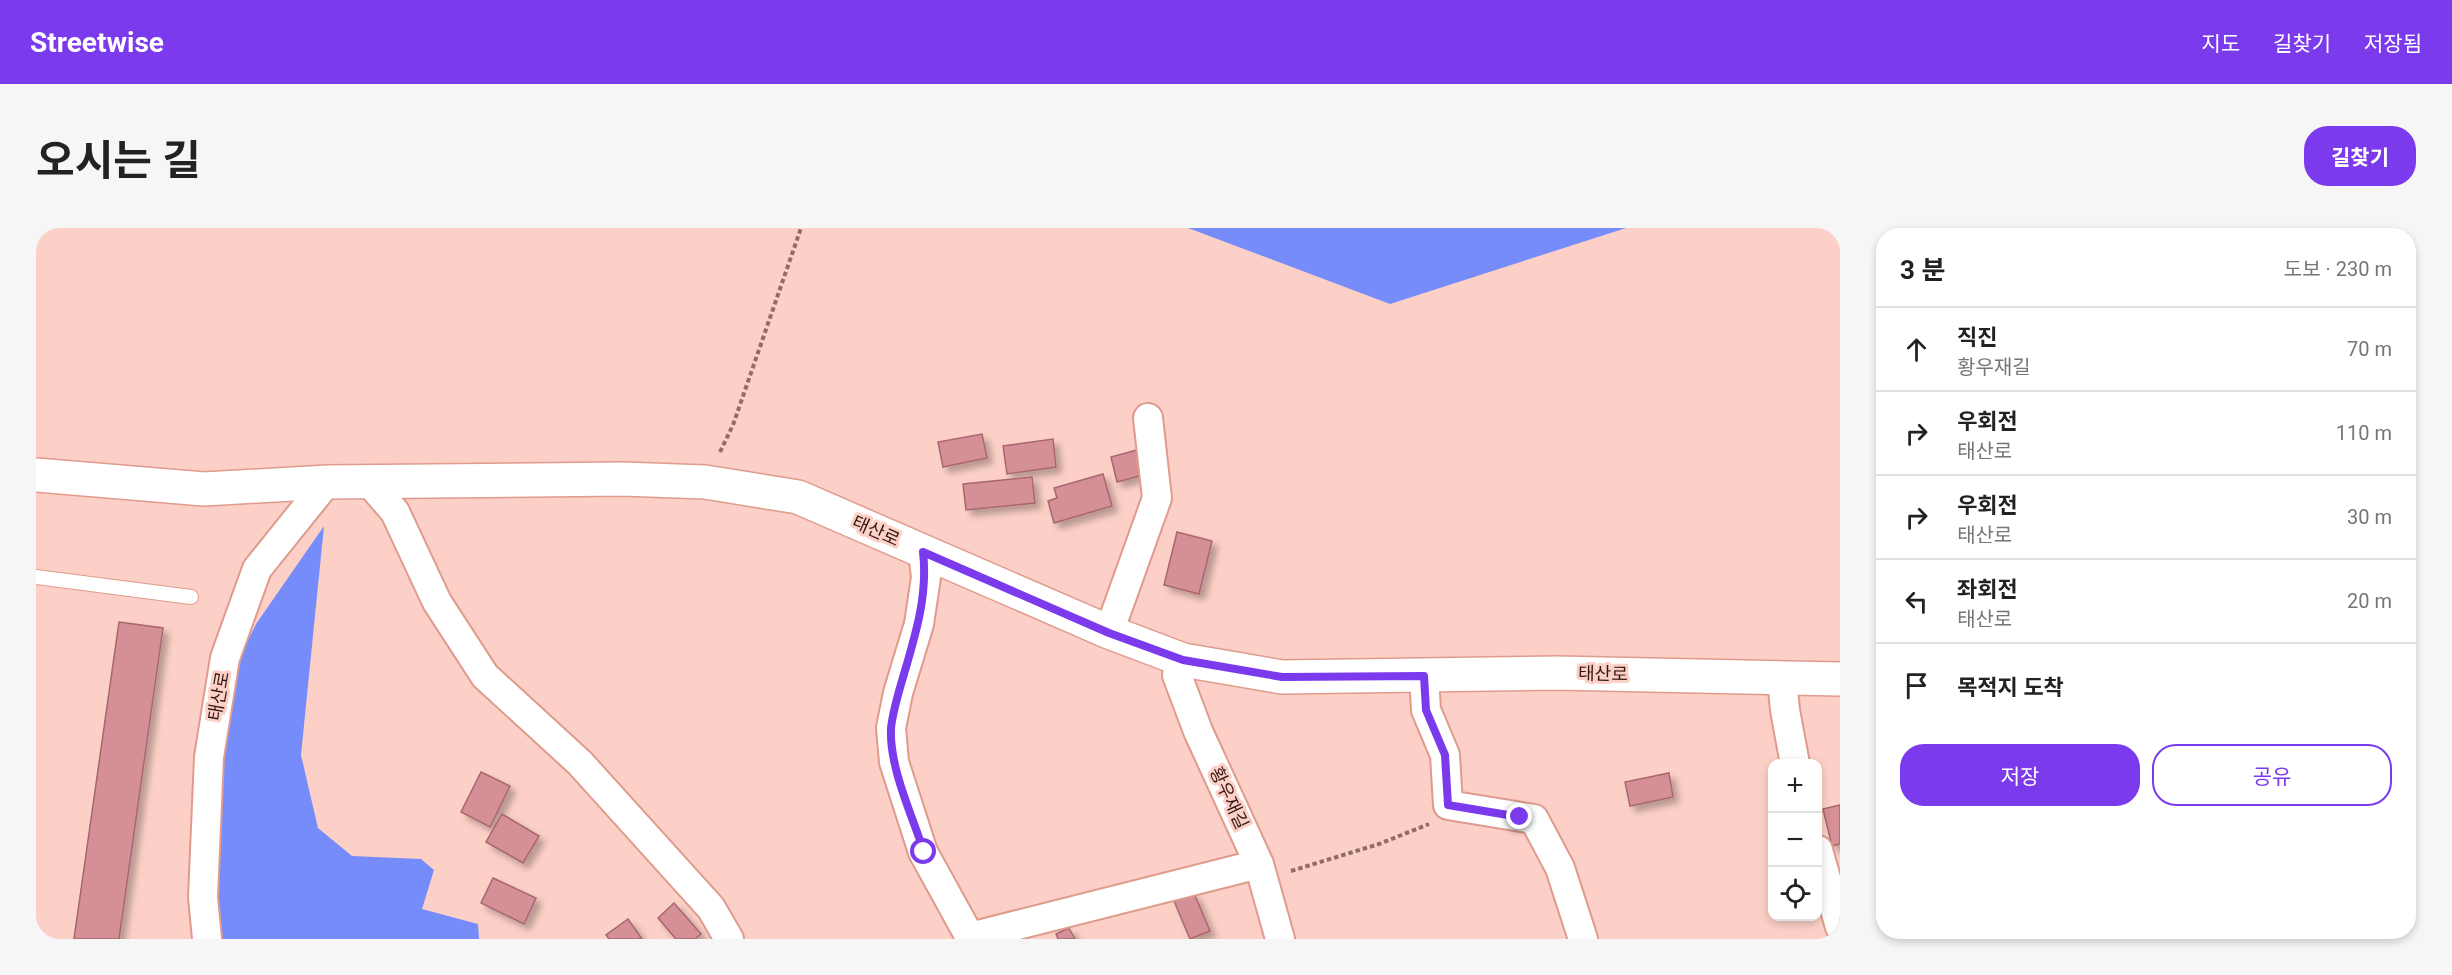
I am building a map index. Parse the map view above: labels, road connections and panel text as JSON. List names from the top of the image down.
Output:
{
  "streets": {
    "street": ["태산로", "황우재길"]
  },
  "crossings": [
    ["태산로", "황우재길"]
  ],
  "page": {
    "header": "Streetwise",
    "nav": ["지도", "길찾기", "저장됨"],
    "title": "오시는 길",
    "buttons": [
      "길찾기",
      ["저장", "공유"]
    ],
    "heading": ["3 분", "도보 · 230 m"],
    "list": [
      ["직진", "황우재길", "70 m"],
      ["우회전", "태산로", "110 m"],
      ["우회전", "태산로", "30 m"],
      ["좌회전", "태산로", "20 m"],
      "목적지 도착"
    ],
    "map_buttons": ["+", "−"]
  }
}
